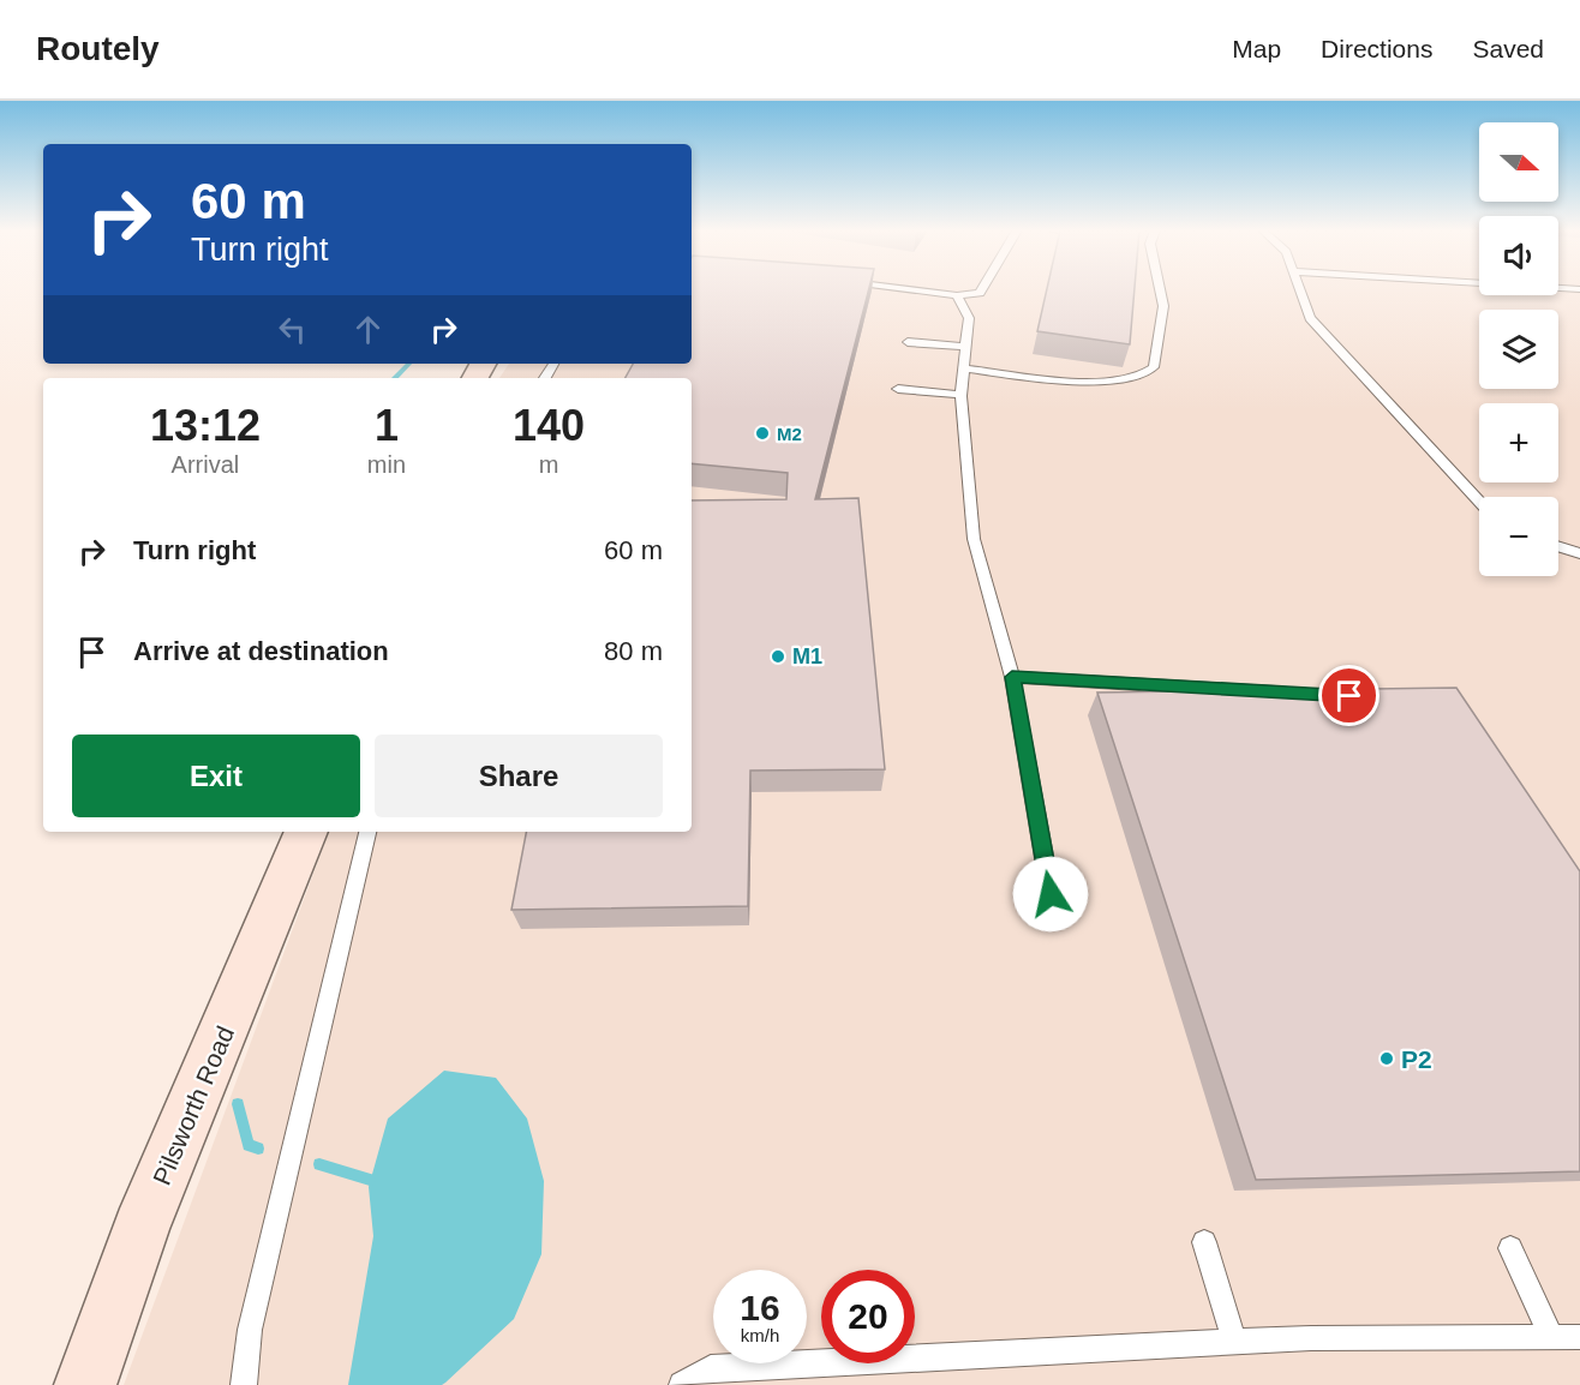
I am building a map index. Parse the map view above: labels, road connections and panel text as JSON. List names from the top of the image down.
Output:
{
  "streets": {
    "street": ["Pilsworth Road"]
  },
  "places": ["M2", "M1", "P2"],
  "north": "right",
  "page": {
    "header": "Routely",
    "nav": ["Map", "Directions", "Saved"],
    "map_buttons": ["+", "−"],
    "turn": ["60 m", "Turn right"],
    "eta": [
      "13:12",
      "Arrival",
      "1",
      "min",
      "140",
      "m"
    ],
    "list": [
      {
        "name": "Turn right",
        "value": "60 m"
      },
      {
        "name": "Arrive at destination",
        "value": "80 m"
      }
    ],
    "buttons": ["Exit", "Share"],
    "speed": "16 km/h",
    "limit": "20"
  }
}
